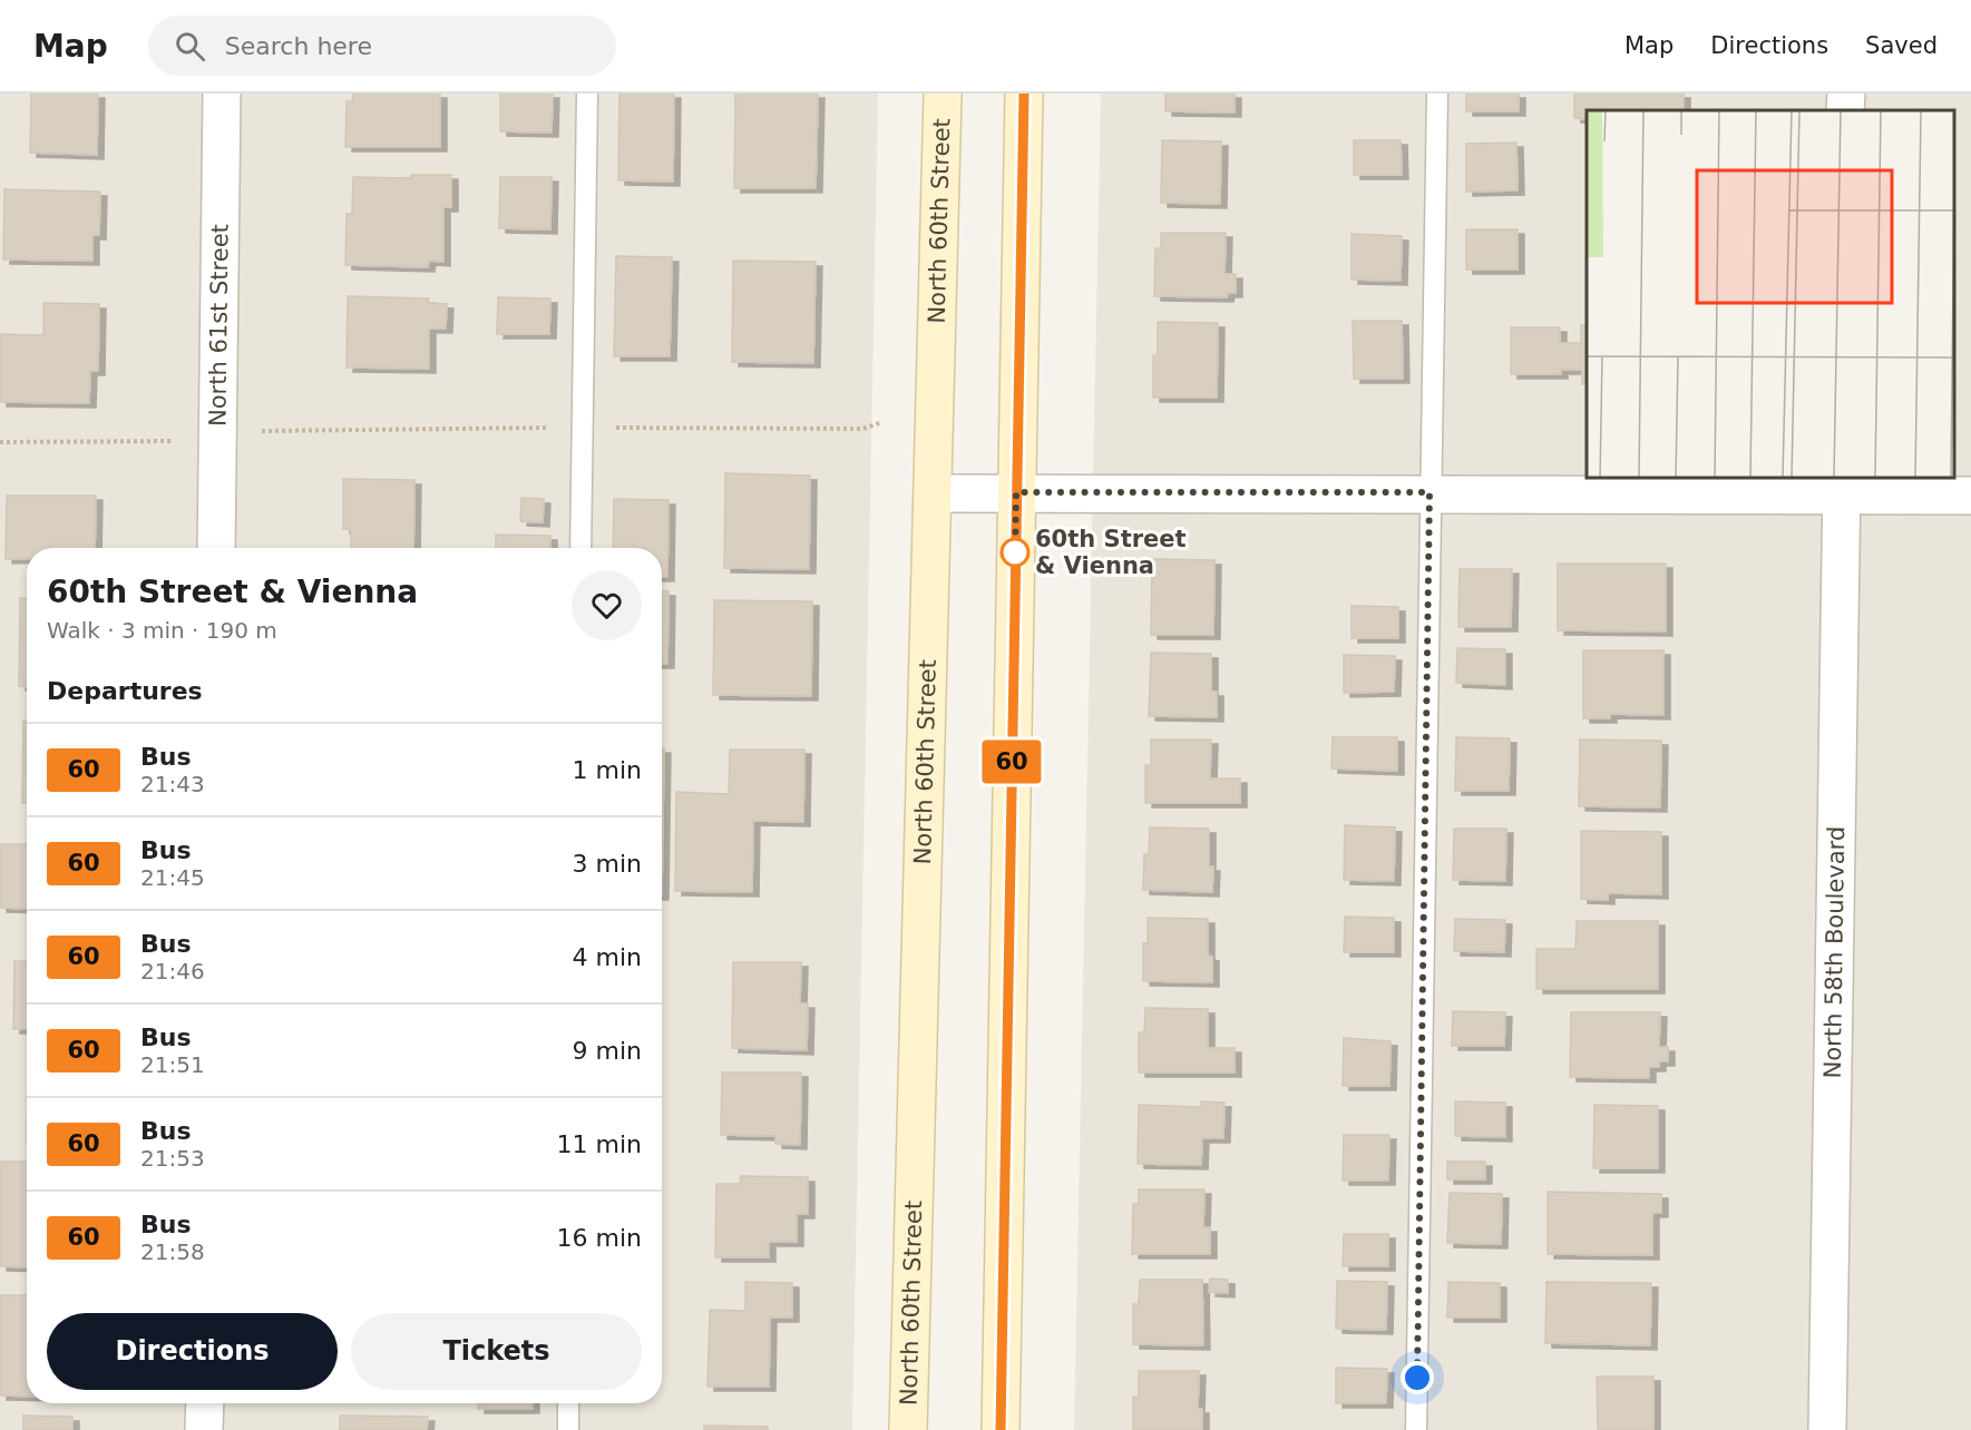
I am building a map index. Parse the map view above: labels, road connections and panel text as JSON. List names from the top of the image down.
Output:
{
  "streets": {
    "main road": ["North 60th Street"],
    "street": ["North 61st Street", "North 58th Boulevard"]
  },
  "places": ["60th Street & Vienna"],
  "lines": ["bus line 60"],
  "page": {
    "header": "Map",
    "search": "Search here",
    "nav": ["Map", "Directions", "Saved"],
    "on_map": "60",
    "heading": [
      ["60th Street & Vienna", "Walk · 3 min · 190 m"],
      "Departures"
    ],
    "list": [
      {
        "mark": "60",
        "name": "Bus",
        "note": "21:43",
        "value": "1 min"
      },
      {
        "mark": "60",
        "name": "Bus",
        "note": "21:45",
        "value": "3 min"
      },
      {
        "mark": "60",
        "name": "Bus",
        "note": "21:46",
        "value": "4 min"
      },
      {
        "mark": "60",
        "name": "Bus",
        "note": "21:51",
        "value": "9 min"
      },
      {
        "mark": "60",
        "name": "Bus",
        "note": "21:53",
        "value": "11 min"
      },
      {
        "mark": "60",
        "name": "Bus",
        "note": "21:58",
        "value": "16 min"
      }
    ],
    "buttons": ["Directions", "Tickets"]
  }
}
